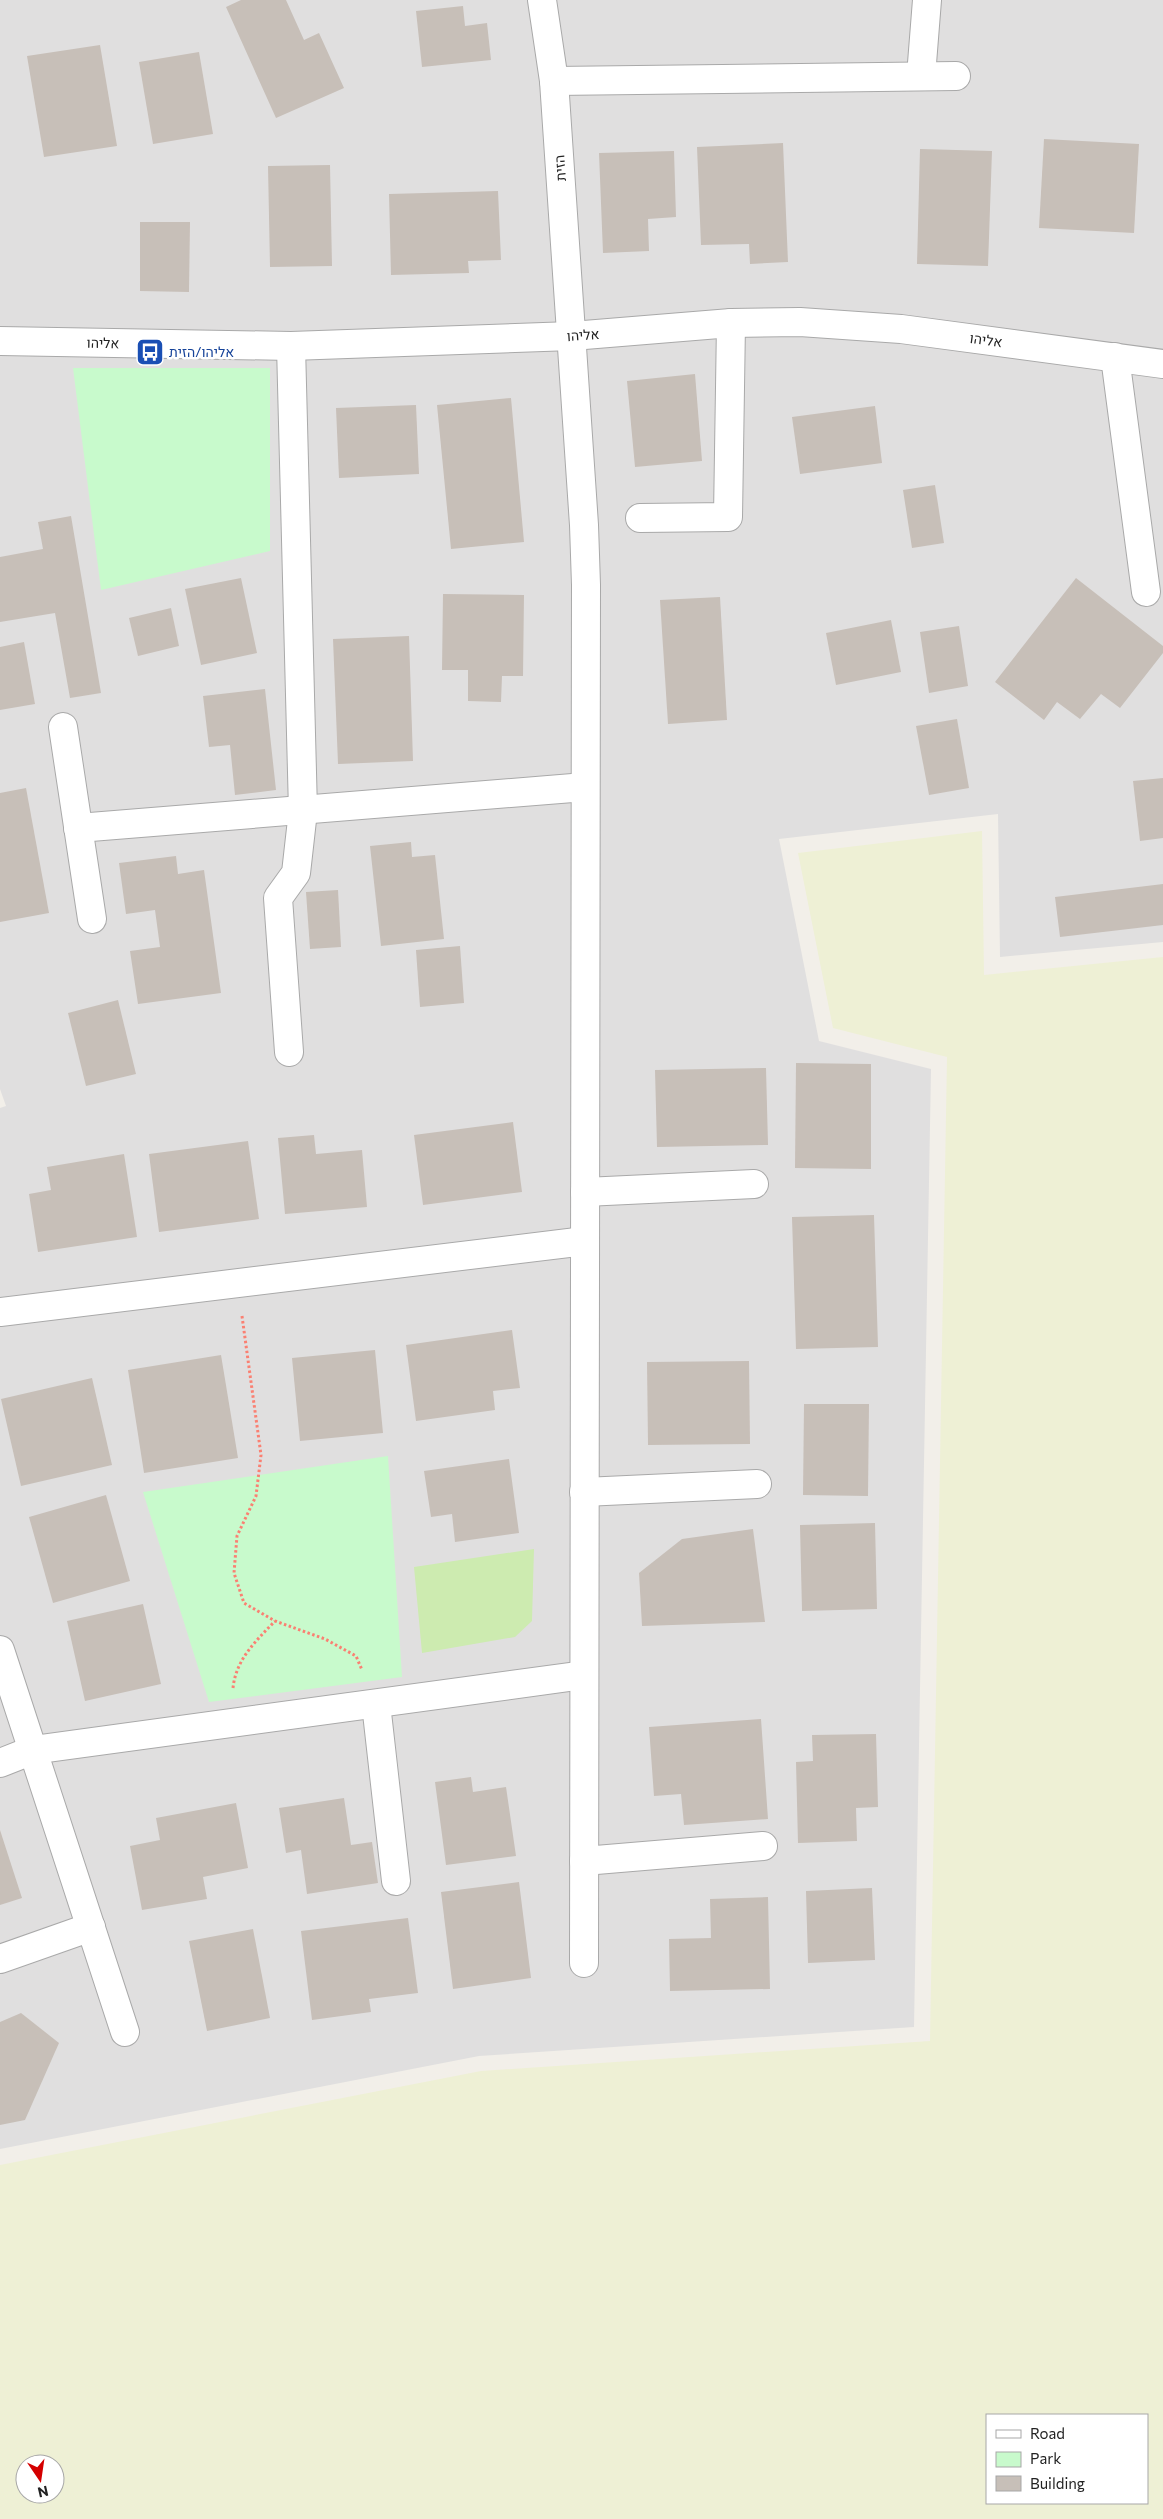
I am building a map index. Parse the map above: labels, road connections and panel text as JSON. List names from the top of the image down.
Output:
{
  "streets": {
    "street": ["הזית", "אליהו"]
  },
  "crossings": [
    ["הזית", "אליהו"]
  ],
  "places": {
    "bus stop": ["אליהו/הזית"]
  },
  "legend": ["Road", "Park", "Building"],
  "north": "bottom"
}
